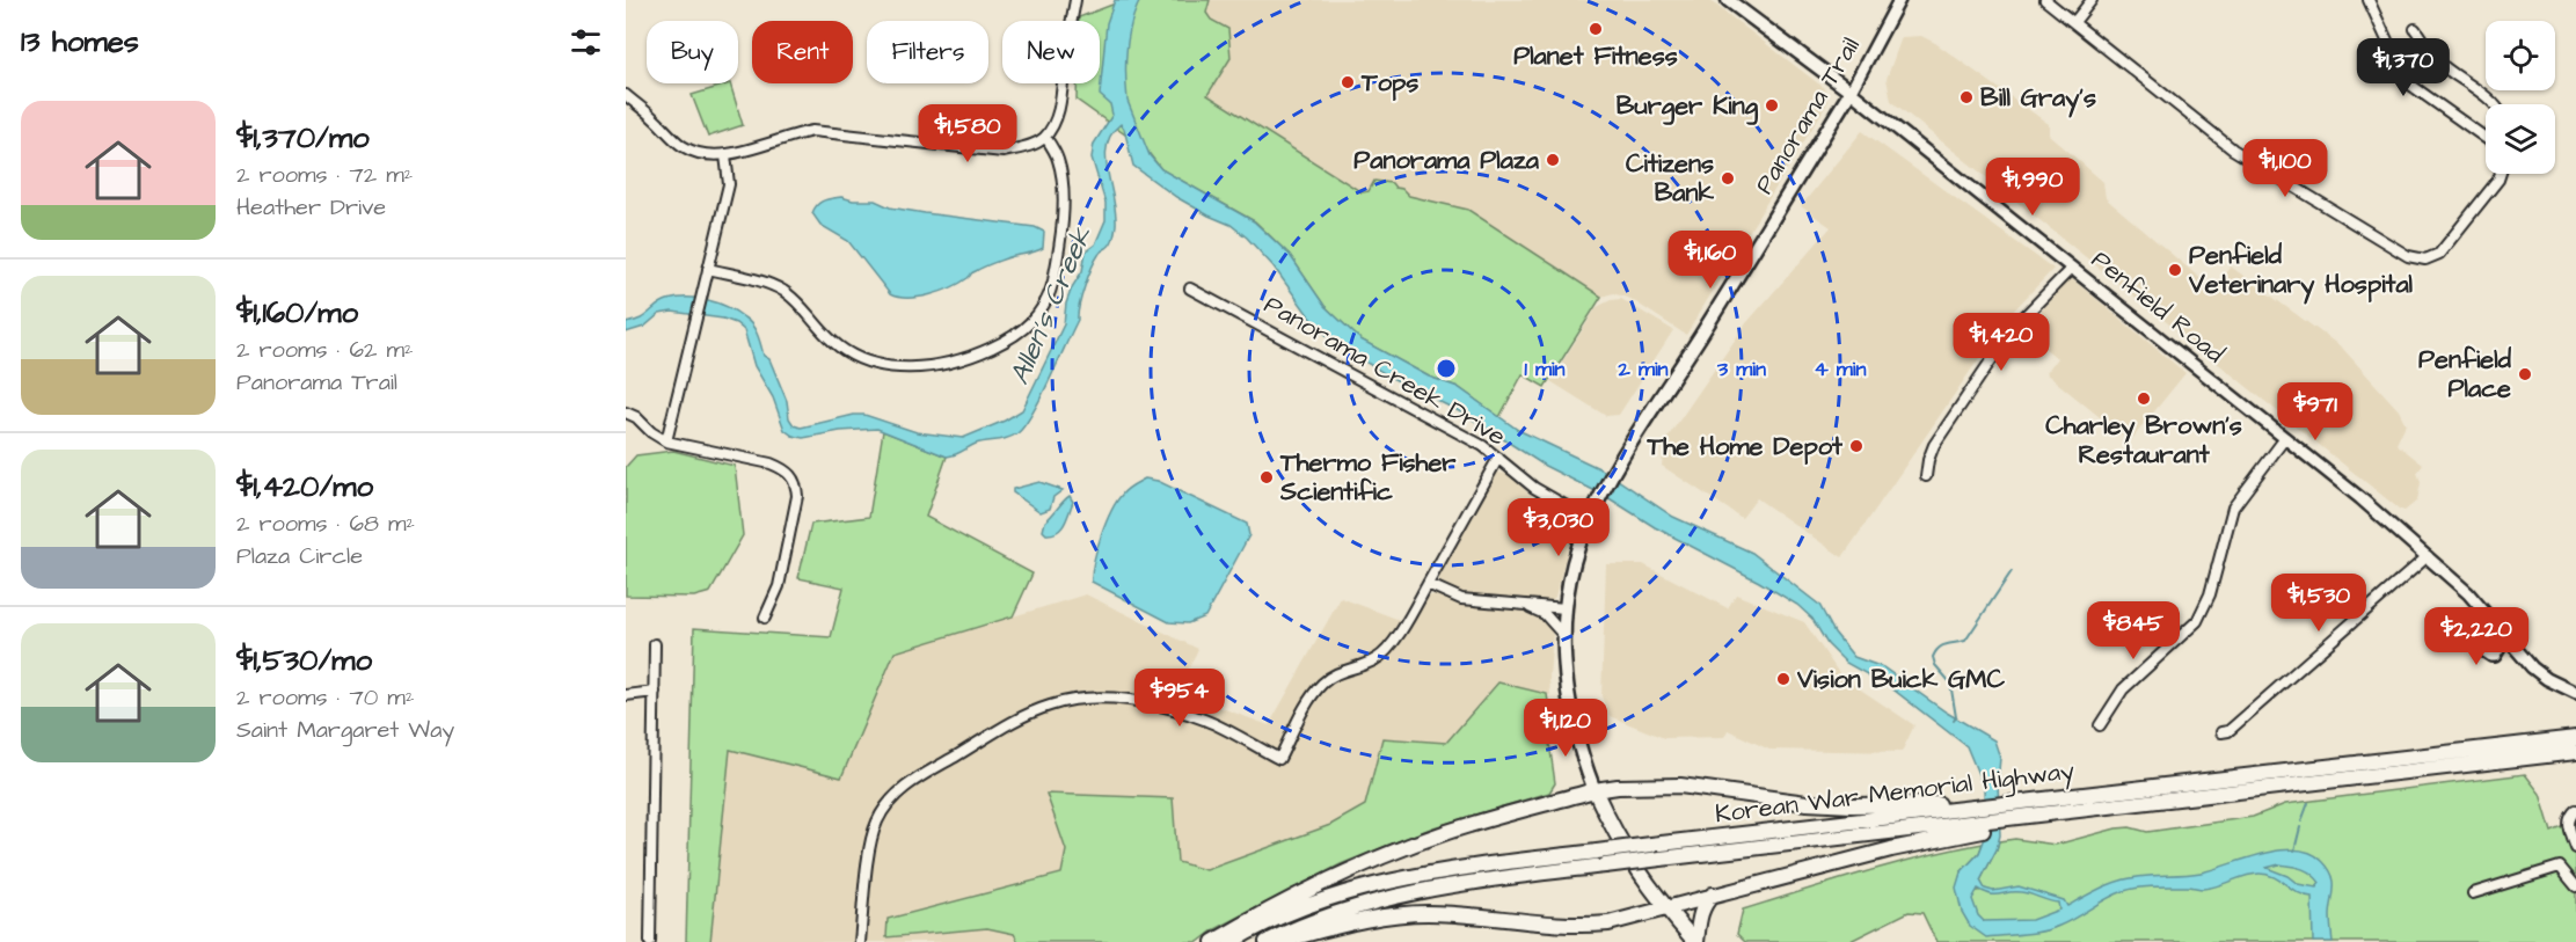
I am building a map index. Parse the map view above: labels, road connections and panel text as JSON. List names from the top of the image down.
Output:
{
  "streets": {
    "main road": ["Panorama Trail", "Penfield Road", "Korean War Memorial Highway"],
    "street": ["Panorama Creek Drive"]
  },
  "crossings": [
    ["Panorama Trail", "Penfield Road"],
    ["Panorama Trail", "Panorama Creek Drive"]
  ],
  "water": ["Allen's Creek"],
  "places": [
    "Planet Fitness",
    "Tops",
    "Bill Gray's",
    "Burger King",
    "Panorama Plaza",
    "Citizens Bank",
    "Penfield Veterinary Hospital",
    "Penfield Place",
    "Charley Brown's Restaurant",
    "The Home Depot",
    "Thermo Fisher Scientific",
    "Vision Buick GMC"
  ],
  "page": {
    "heading": "13 homes",
    "chip": [
      "Buy",
      "Rent",
      "Filters",
      "New"
    ],
    "price": [
      "$1,370",
      "$1,580",
      "$1,100",
      "$1,990",
      "$1,160",
      "$1,420",
      "$971",
      "$3,030",
      "$1,530",
      "$845",
      "$2,220",
      "$954",
      "$1,120"
    ],
    "list": [
      {
        "name": "$1,370/mo",
        "note": "2 rooms · 72 m² · Heather Drive"
      },
      {
        "name": "$1,160/mo",
        "note": "2 rooms · 62 m² · Panorama Trail"
      },
      {
        "name": "$1,420/mo",
        "note": "2 rooms · 68 m² · Plaza Circle"
      },
      {
        "name": "$1,530/mo",
        "note": "2 rooms · 70 m² · Saint Margaret Way"
      }
    ]
  },
  "rings": [
    "1 min",
    "2 min",
    "3 min",
    "4 min"
  ]
}
